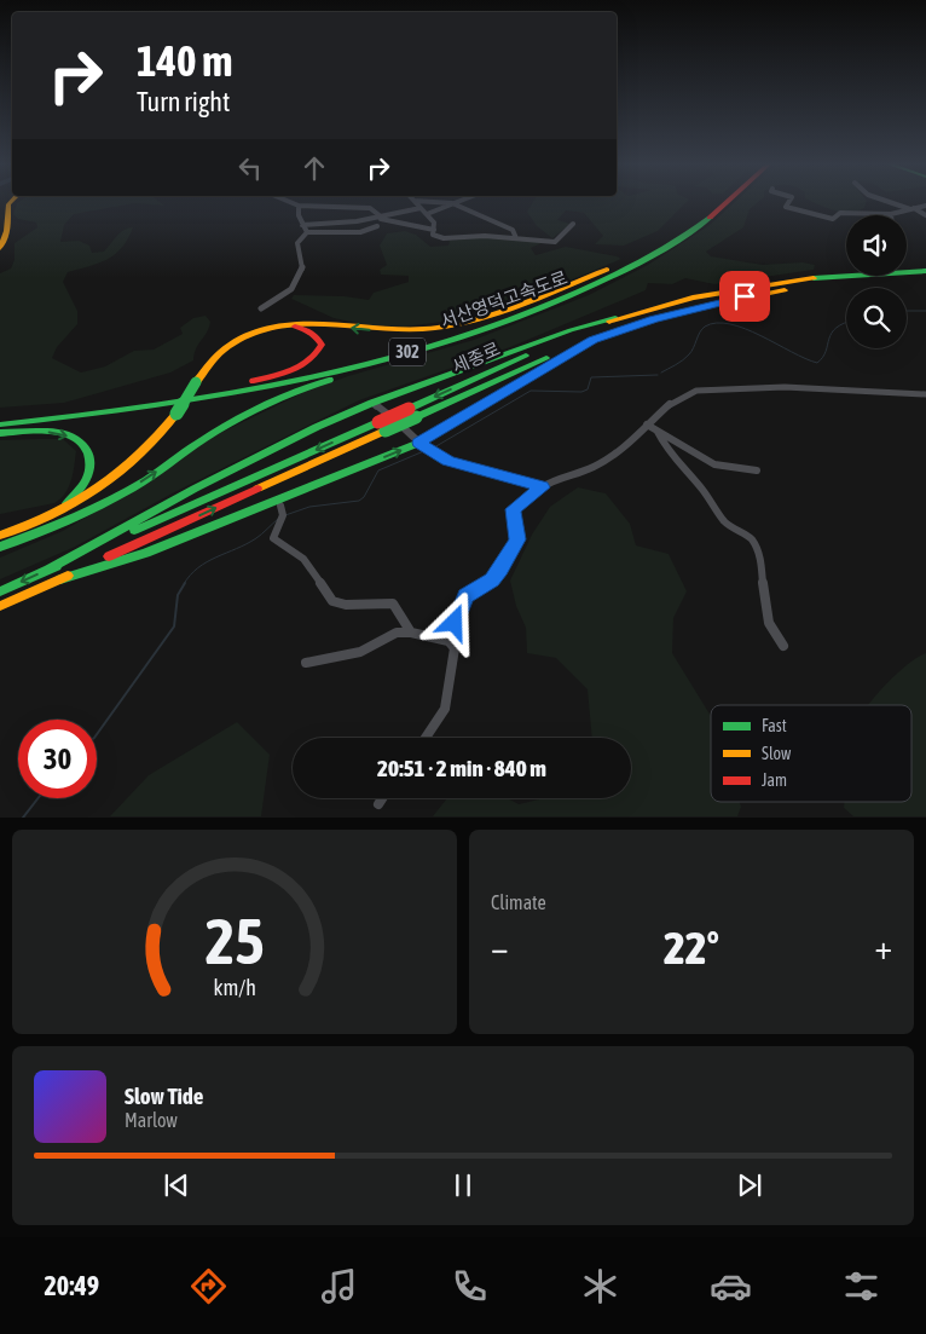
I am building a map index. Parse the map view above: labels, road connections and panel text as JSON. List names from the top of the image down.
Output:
{
  "streets": {
    "main road": ["서산영덕고속도로", "302", "세종로"]
  },
  "legend": ["Fast", "Slow", "Jam"],
  "page": {
    "turn": ["140 m", "Turn right"],
    "limit": "30",
    "trip": "20:51 · 2 min · 840 m",
    "tile": "Climate",
    "heat": ["−", "22°", "+"],
    "song": ["Slow Tide", "Marlow"],
    "tabs": "20:49",
    "gauge": ["25", "km/h"]
  }
}
